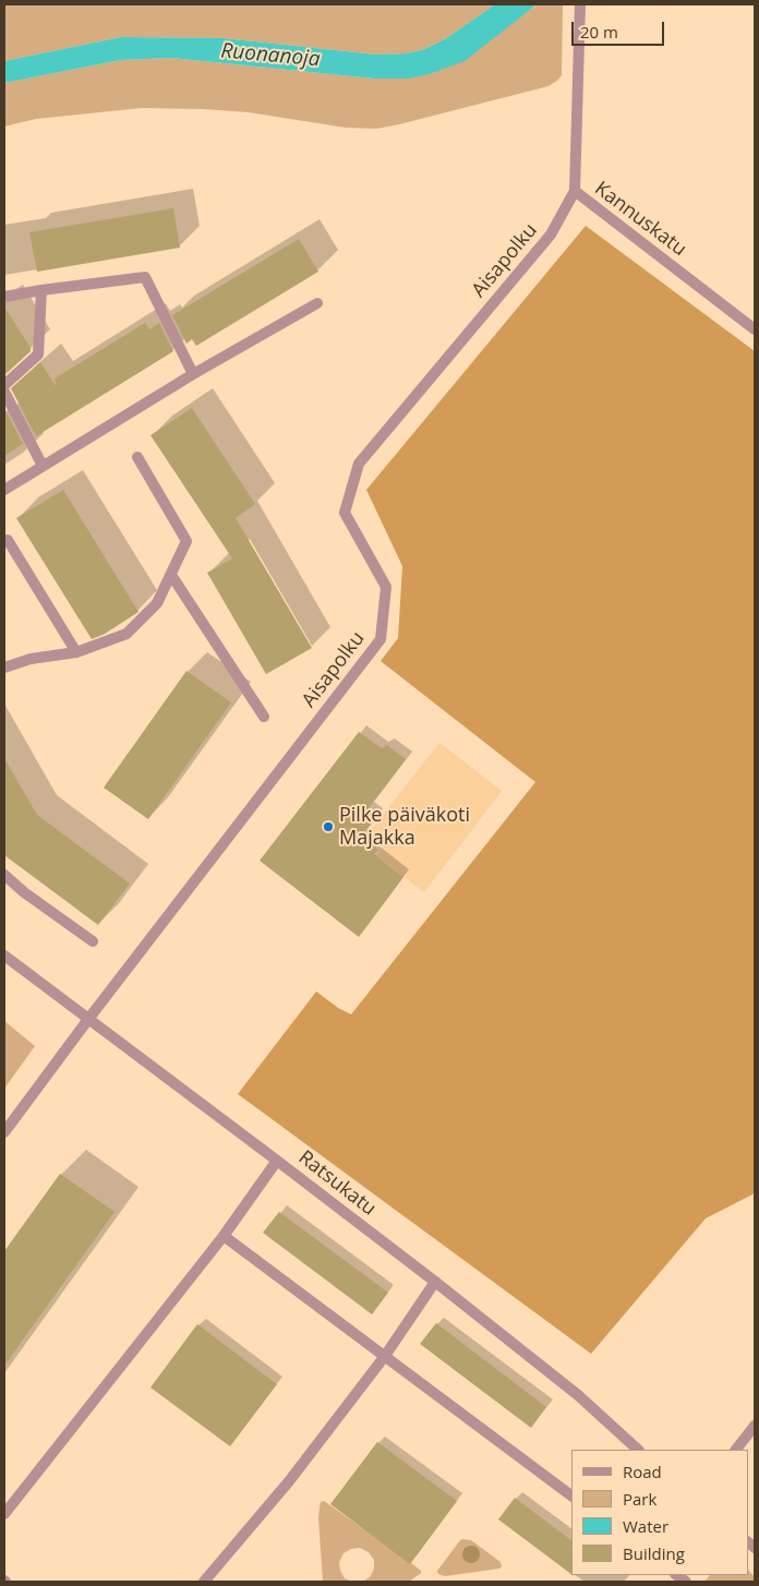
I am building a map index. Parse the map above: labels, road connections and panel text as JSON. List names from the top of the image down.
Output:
{
  "streets": {
    "street": ["Kannuskatu", "Aisapolku", "Ratsukatu"]
  },
  "crossings": [
    ["Kannuskatu", "Aisapolku"],
    ["Aisapolku", "Ratsukatu"]
  ],
  "water": ["Ruonanoja"],
  "places": ["Pilke päiväkoti Majakka"],
  "legend": [
    "Road",
    "Park",
    "Water",
    "Building"
  ],
  "scale_bar": "20 m"
}
